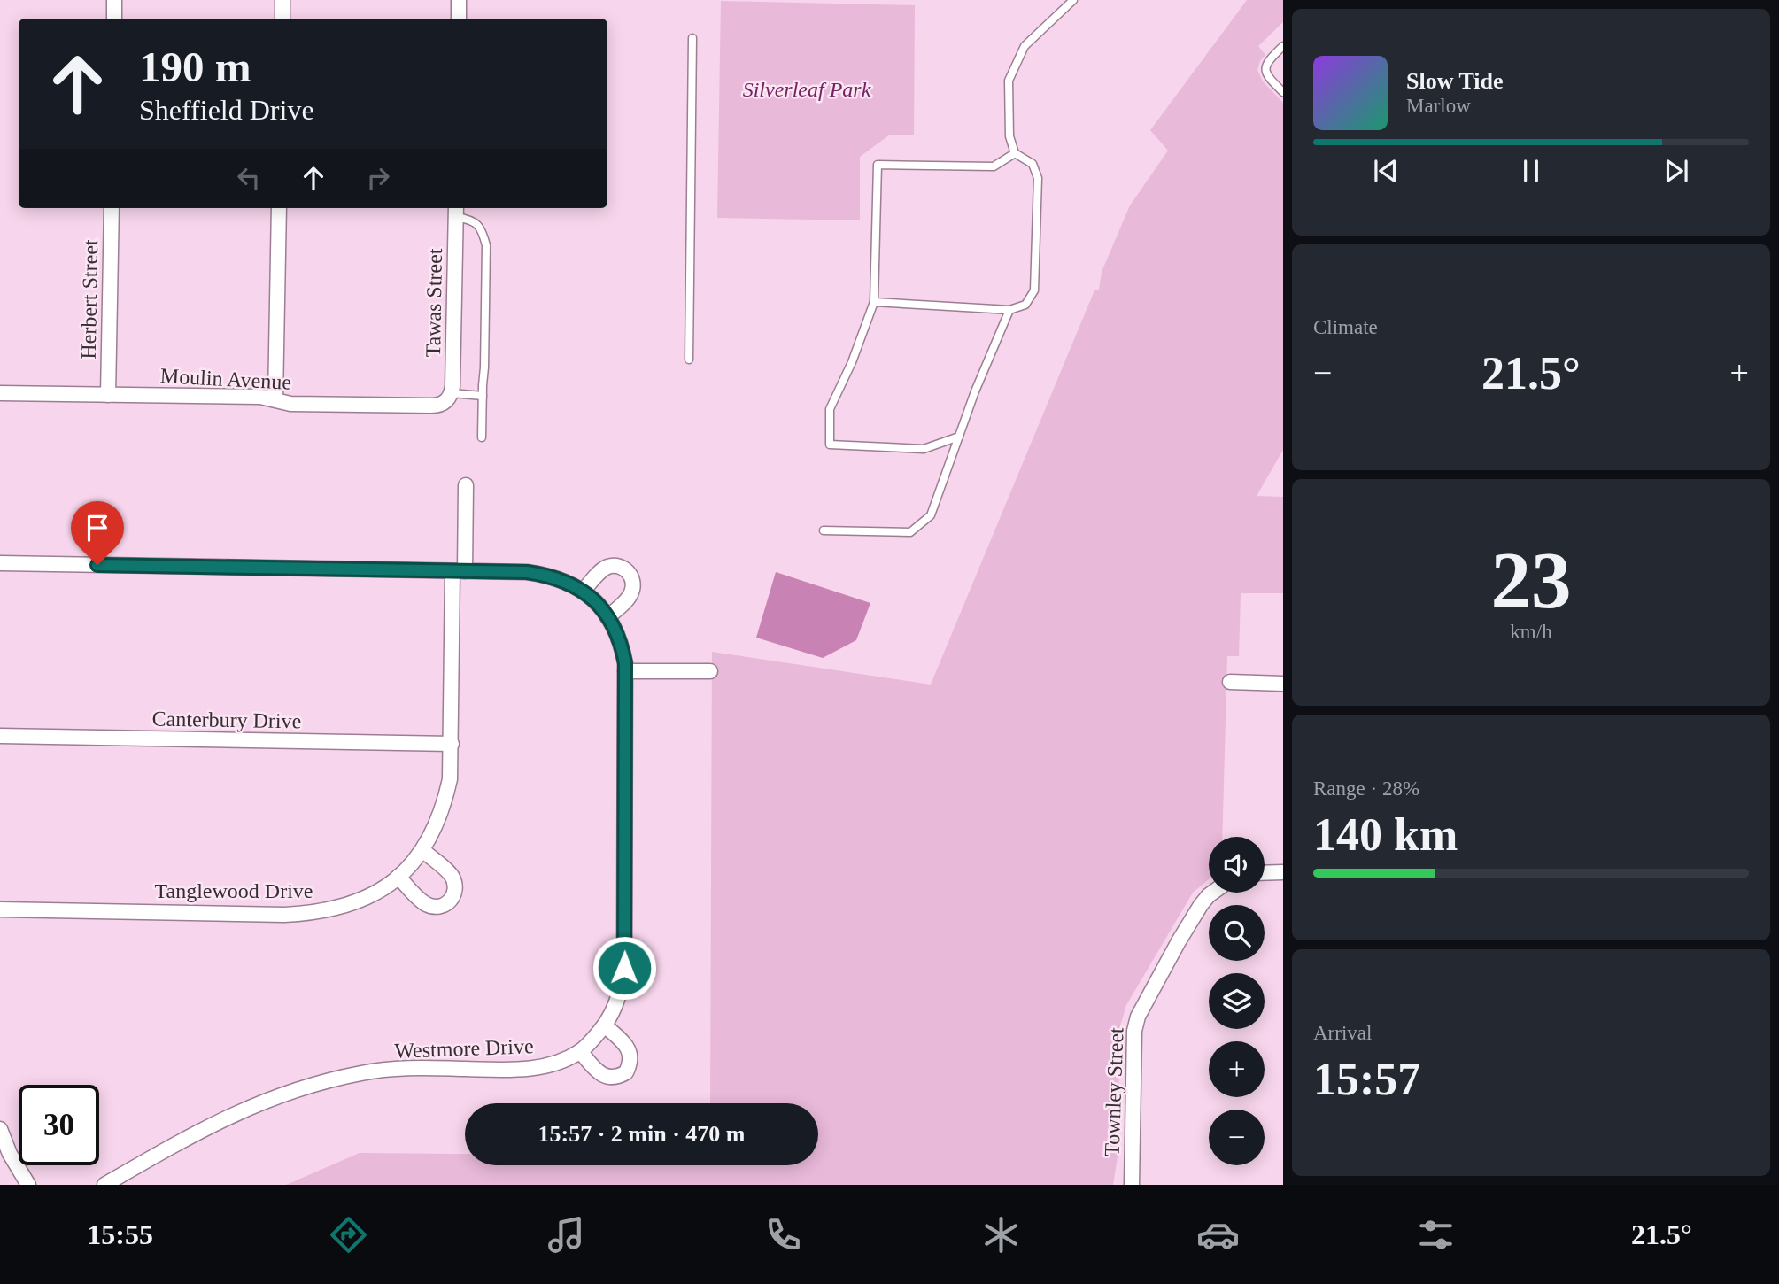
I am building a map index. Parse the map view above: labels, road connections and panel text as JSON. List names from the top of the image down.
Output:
{
  "streets": {
    "street": [
      "Herbert Street",
      "Tawas Street",
      "Moulin Avenue",
      "Canterbury Drive",
      "Tanglewood Drive",
      "Westmore Drive",
      "Townley Street"
    ]
  },
  "crossings": [
    ["Herbert Street", "Moulin Avenue"],
    ["Tawas Street", "Moulin Avenue"],
    ["Canterbury Drive", "Tanglewood Drive"]
  ],
  "parks": ["Silverleaf Park"],
  "page": {
    "turn": ["190 m", "Sheffield Drive"],
    "song": ["Slow Tide", "Marlow"],
    "tile": [
      "Climate",
      ["23", "km/h"],
      ["Range · 28%", "140 km"],
      ["Arrival", "15:57"]
    ],
    "heat": ["−", "21.5°", "+"],
    "map_buttons": ["+", "−"],
    "limit": "30",
    "trip": "15:57 · 2 min · 470 m",
    "tabs": ["15:55", "21.5°"]
  }
}
